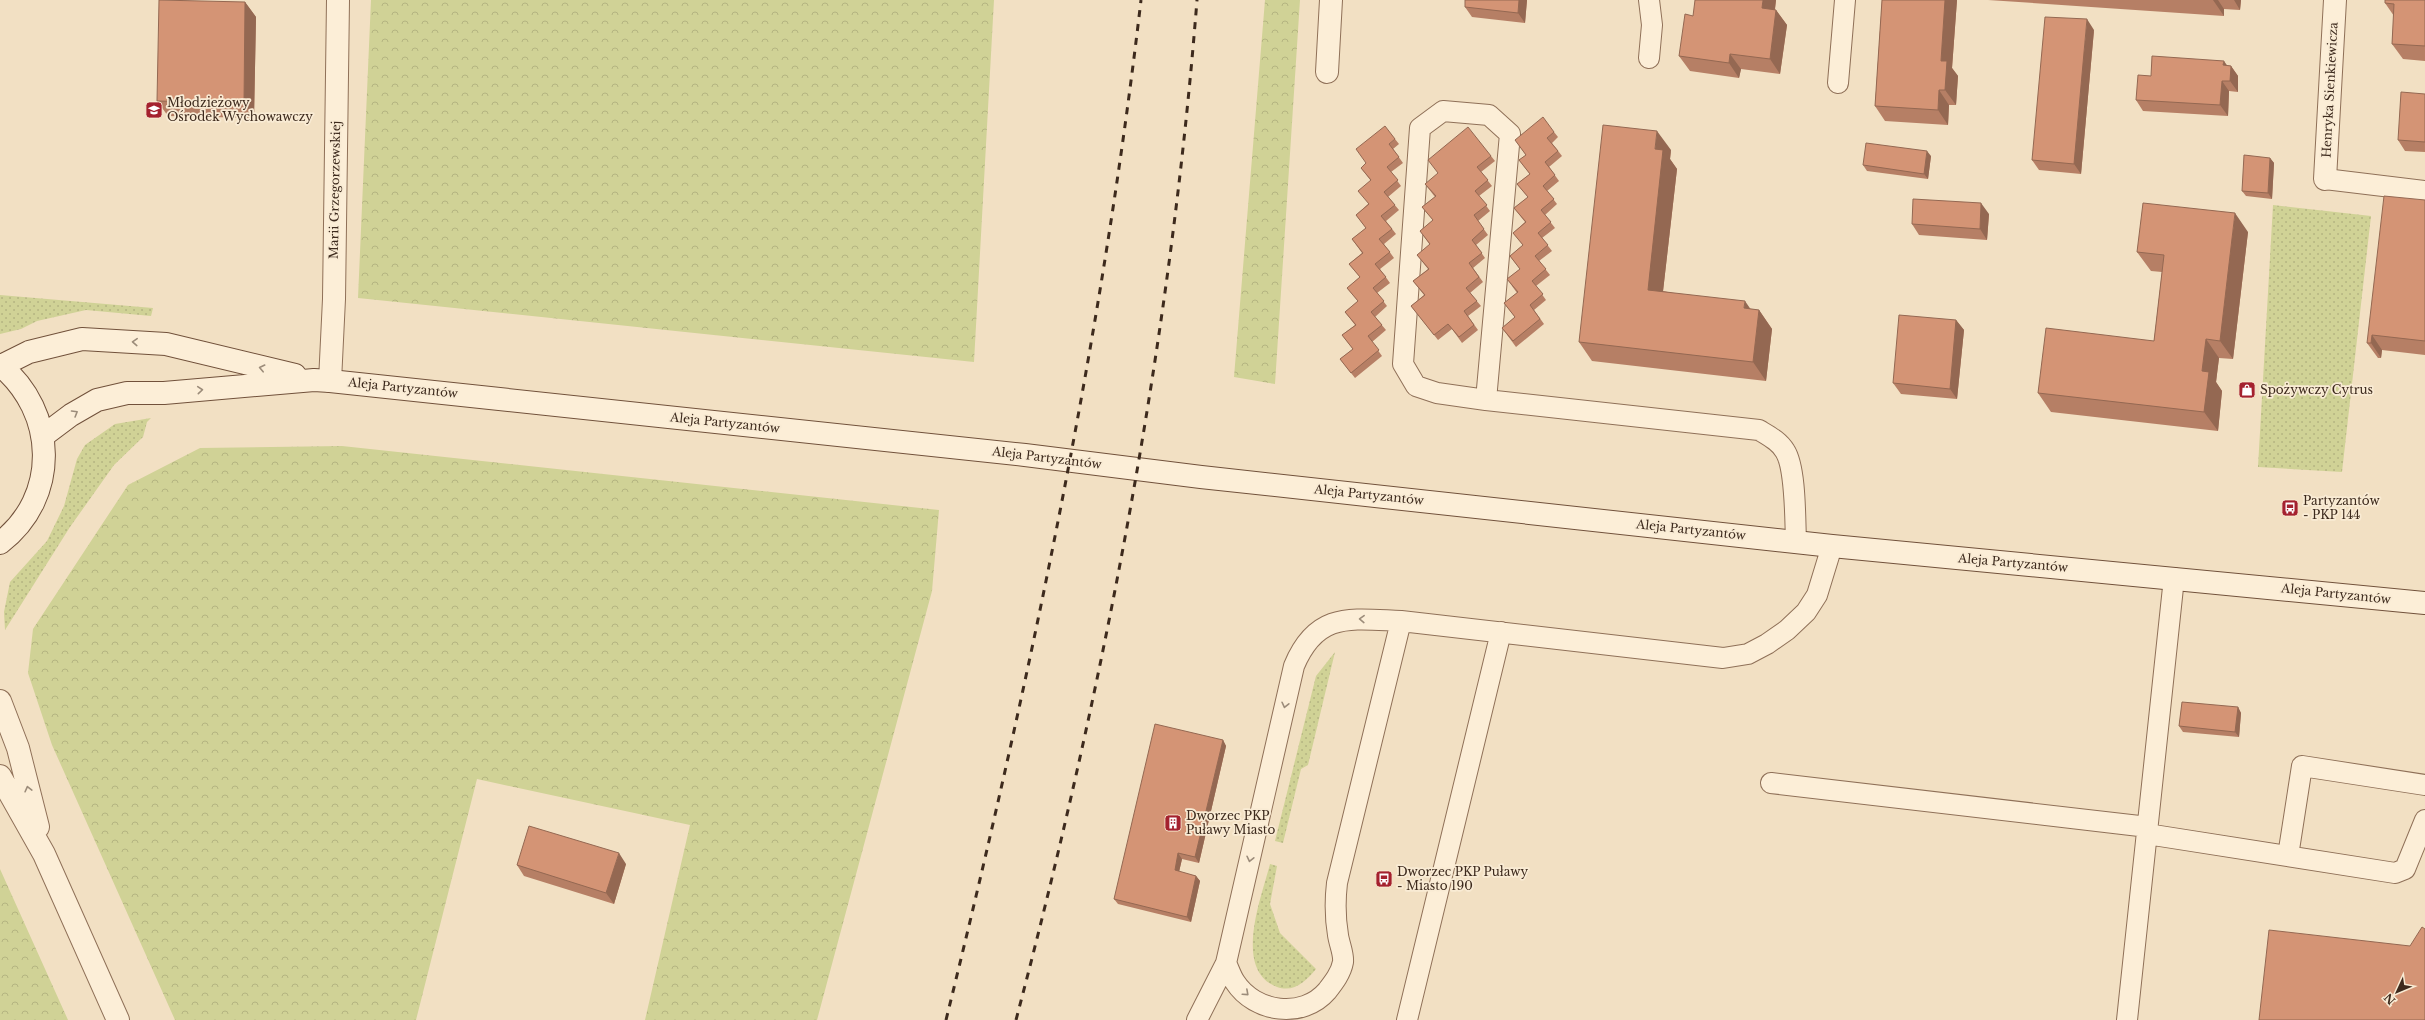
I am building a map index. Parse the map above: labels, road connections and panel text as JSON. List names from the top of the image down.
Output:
{
  "streets": {
    "main road": ["Henryka Sienkiewicza", "Marii Grzegorzewskiej", "Aleja Partyzantów"]
  },
  "crossings": [
    ["Marii Grzegorzewskiej", "Aleja Partyzantów"]
  ],
  "places": {
    "school or university": ["Młodzieżowy Ośrodek Wychowawczy"],
    "shop": ["Spożywczy Cytrus"],
    "bus stop": ["Partyzantów - PKP 144", "Dworzec PKP Puławy - Miasto 190"],
    "building": ["Dworzec PKP Puławy Miasto"]
  },
  "north": "bottom left"
}
